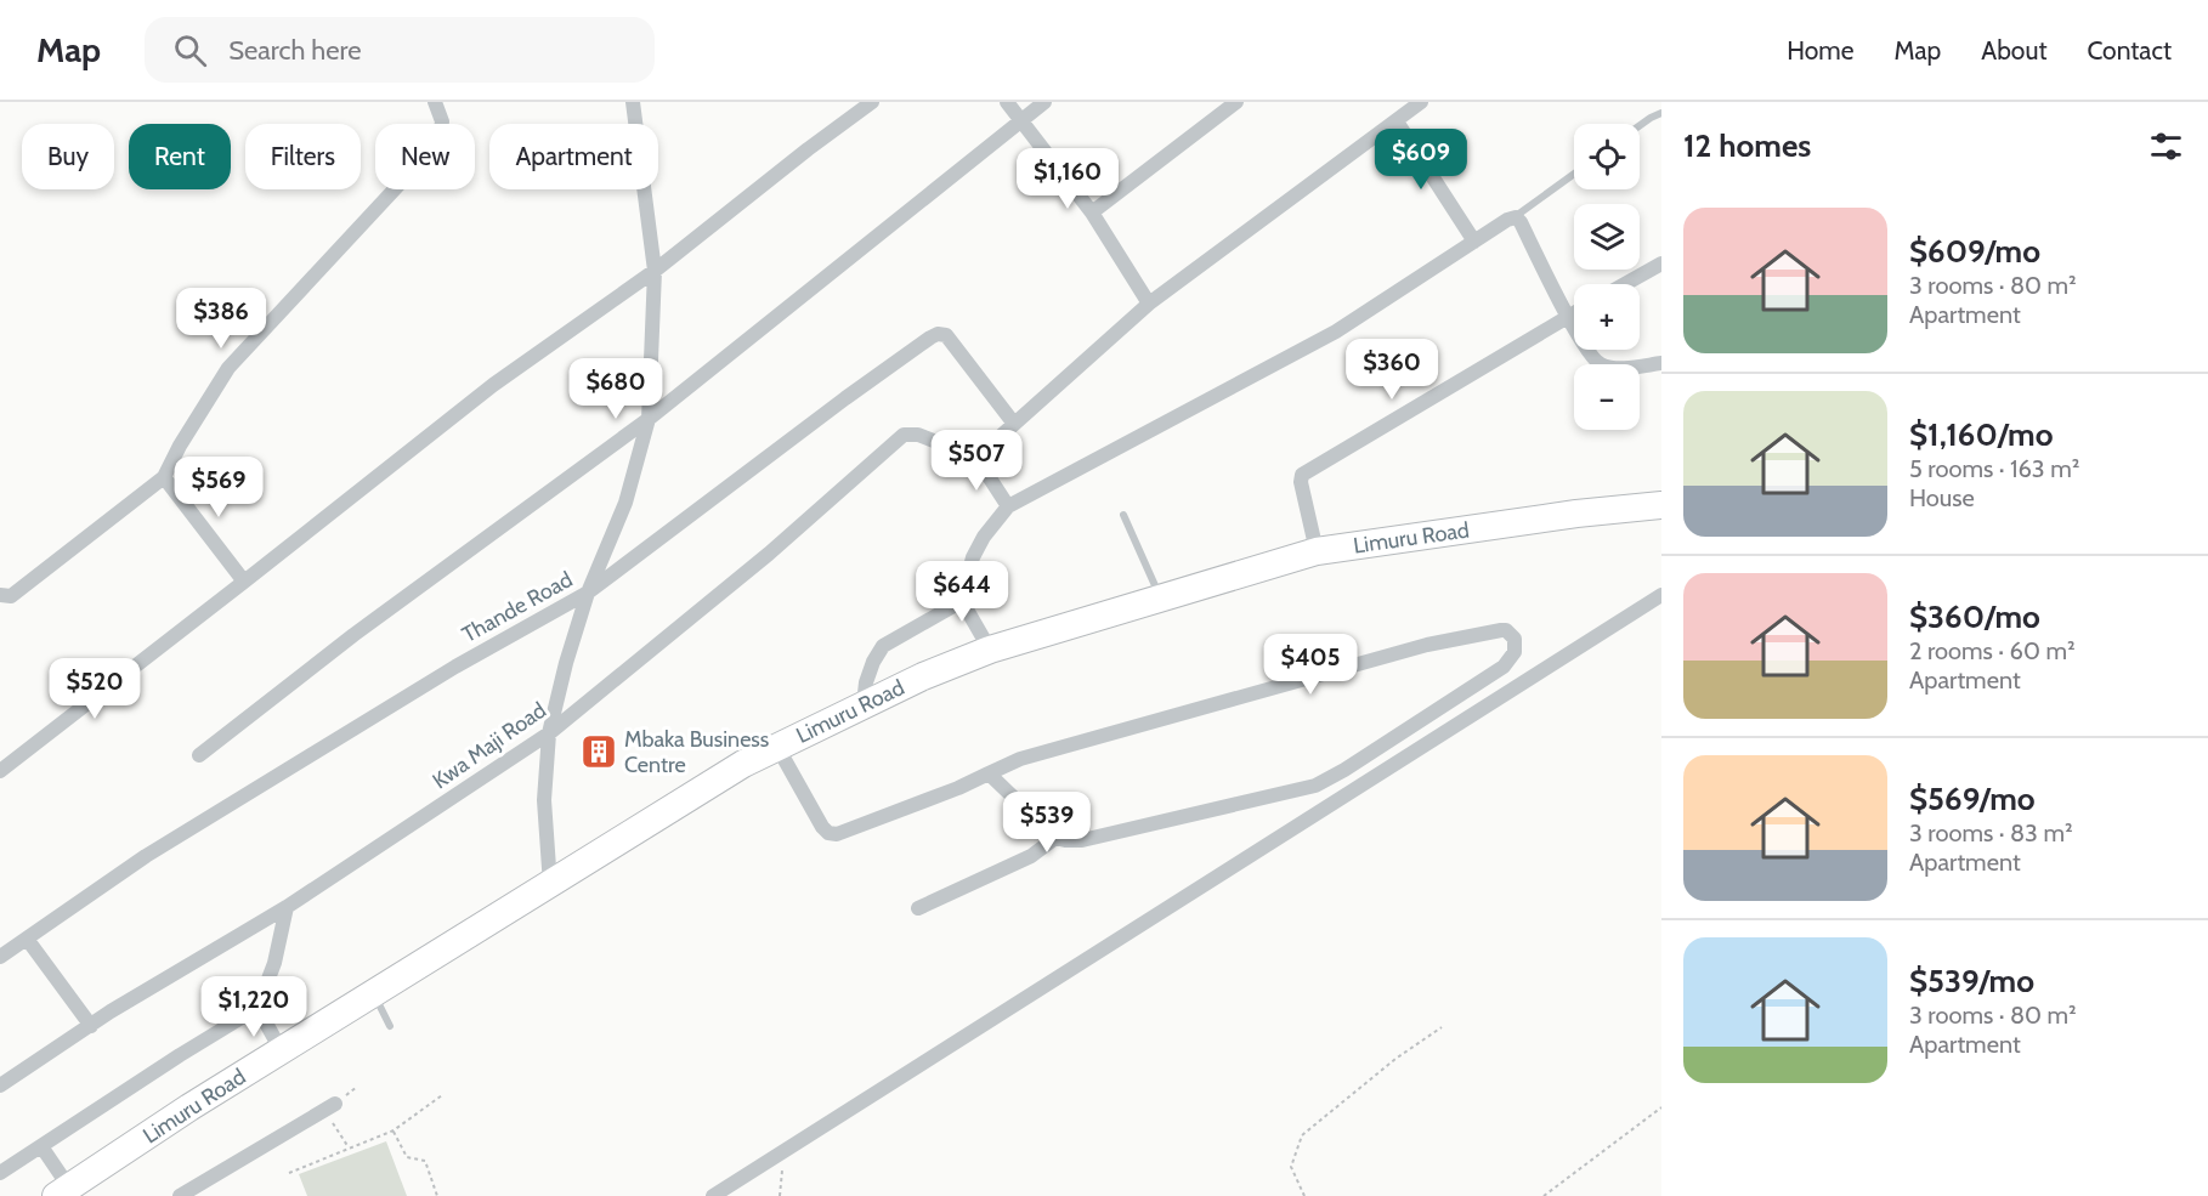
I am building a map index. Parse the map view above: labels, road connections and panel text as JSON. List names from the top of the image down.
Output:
{
  "streets": {
    "highway": ["Limuru Road"],
    "street": ["Thande Road", "Kwa Maji Road"]
  },
  "places": {
    "building": ["Mbaka Business Centre"]
  },
  "page": {
    "header": "Map",
    "search": "Search here",
    "nav": [
      "Home",
      "Map",
      "About",
      "Contact"
    ],
    "heading": "12 homes",
    "map_buttons": ["+", "−"],
    "chip": [
      "Buy",
      "Rent",
      "Filters",
      "New",
      "Apartment"
    ],
    "price": [
      "$609",
      "$1,160",
      "$386",
      "$360",
      "$680",
      "$507",
      "$569",
      "$644",
      "$405",
      "$520",
      "$539",
      "$1,220"
    ],
    "list": [
      {
        "name": "$609/mo",
        "note": "3 rooms · 80 m² · Apartment"
      },
      {
        "name": "$1,160/mo",
        "note": "5 rooms · 163 m² · House"
      },
      {
        "name": "$360/mo",
        "note": "2 rooms · 60 m² · Apartment"
      },
      {
        "name": "$569/mo",
        "note": "3 rooms · 83 m² · Apartment"
      },
      {
        "name": "$539/mo",
        "note": "3 rooms · 80 m² · Apartment"
      }
    ]
  }
}
